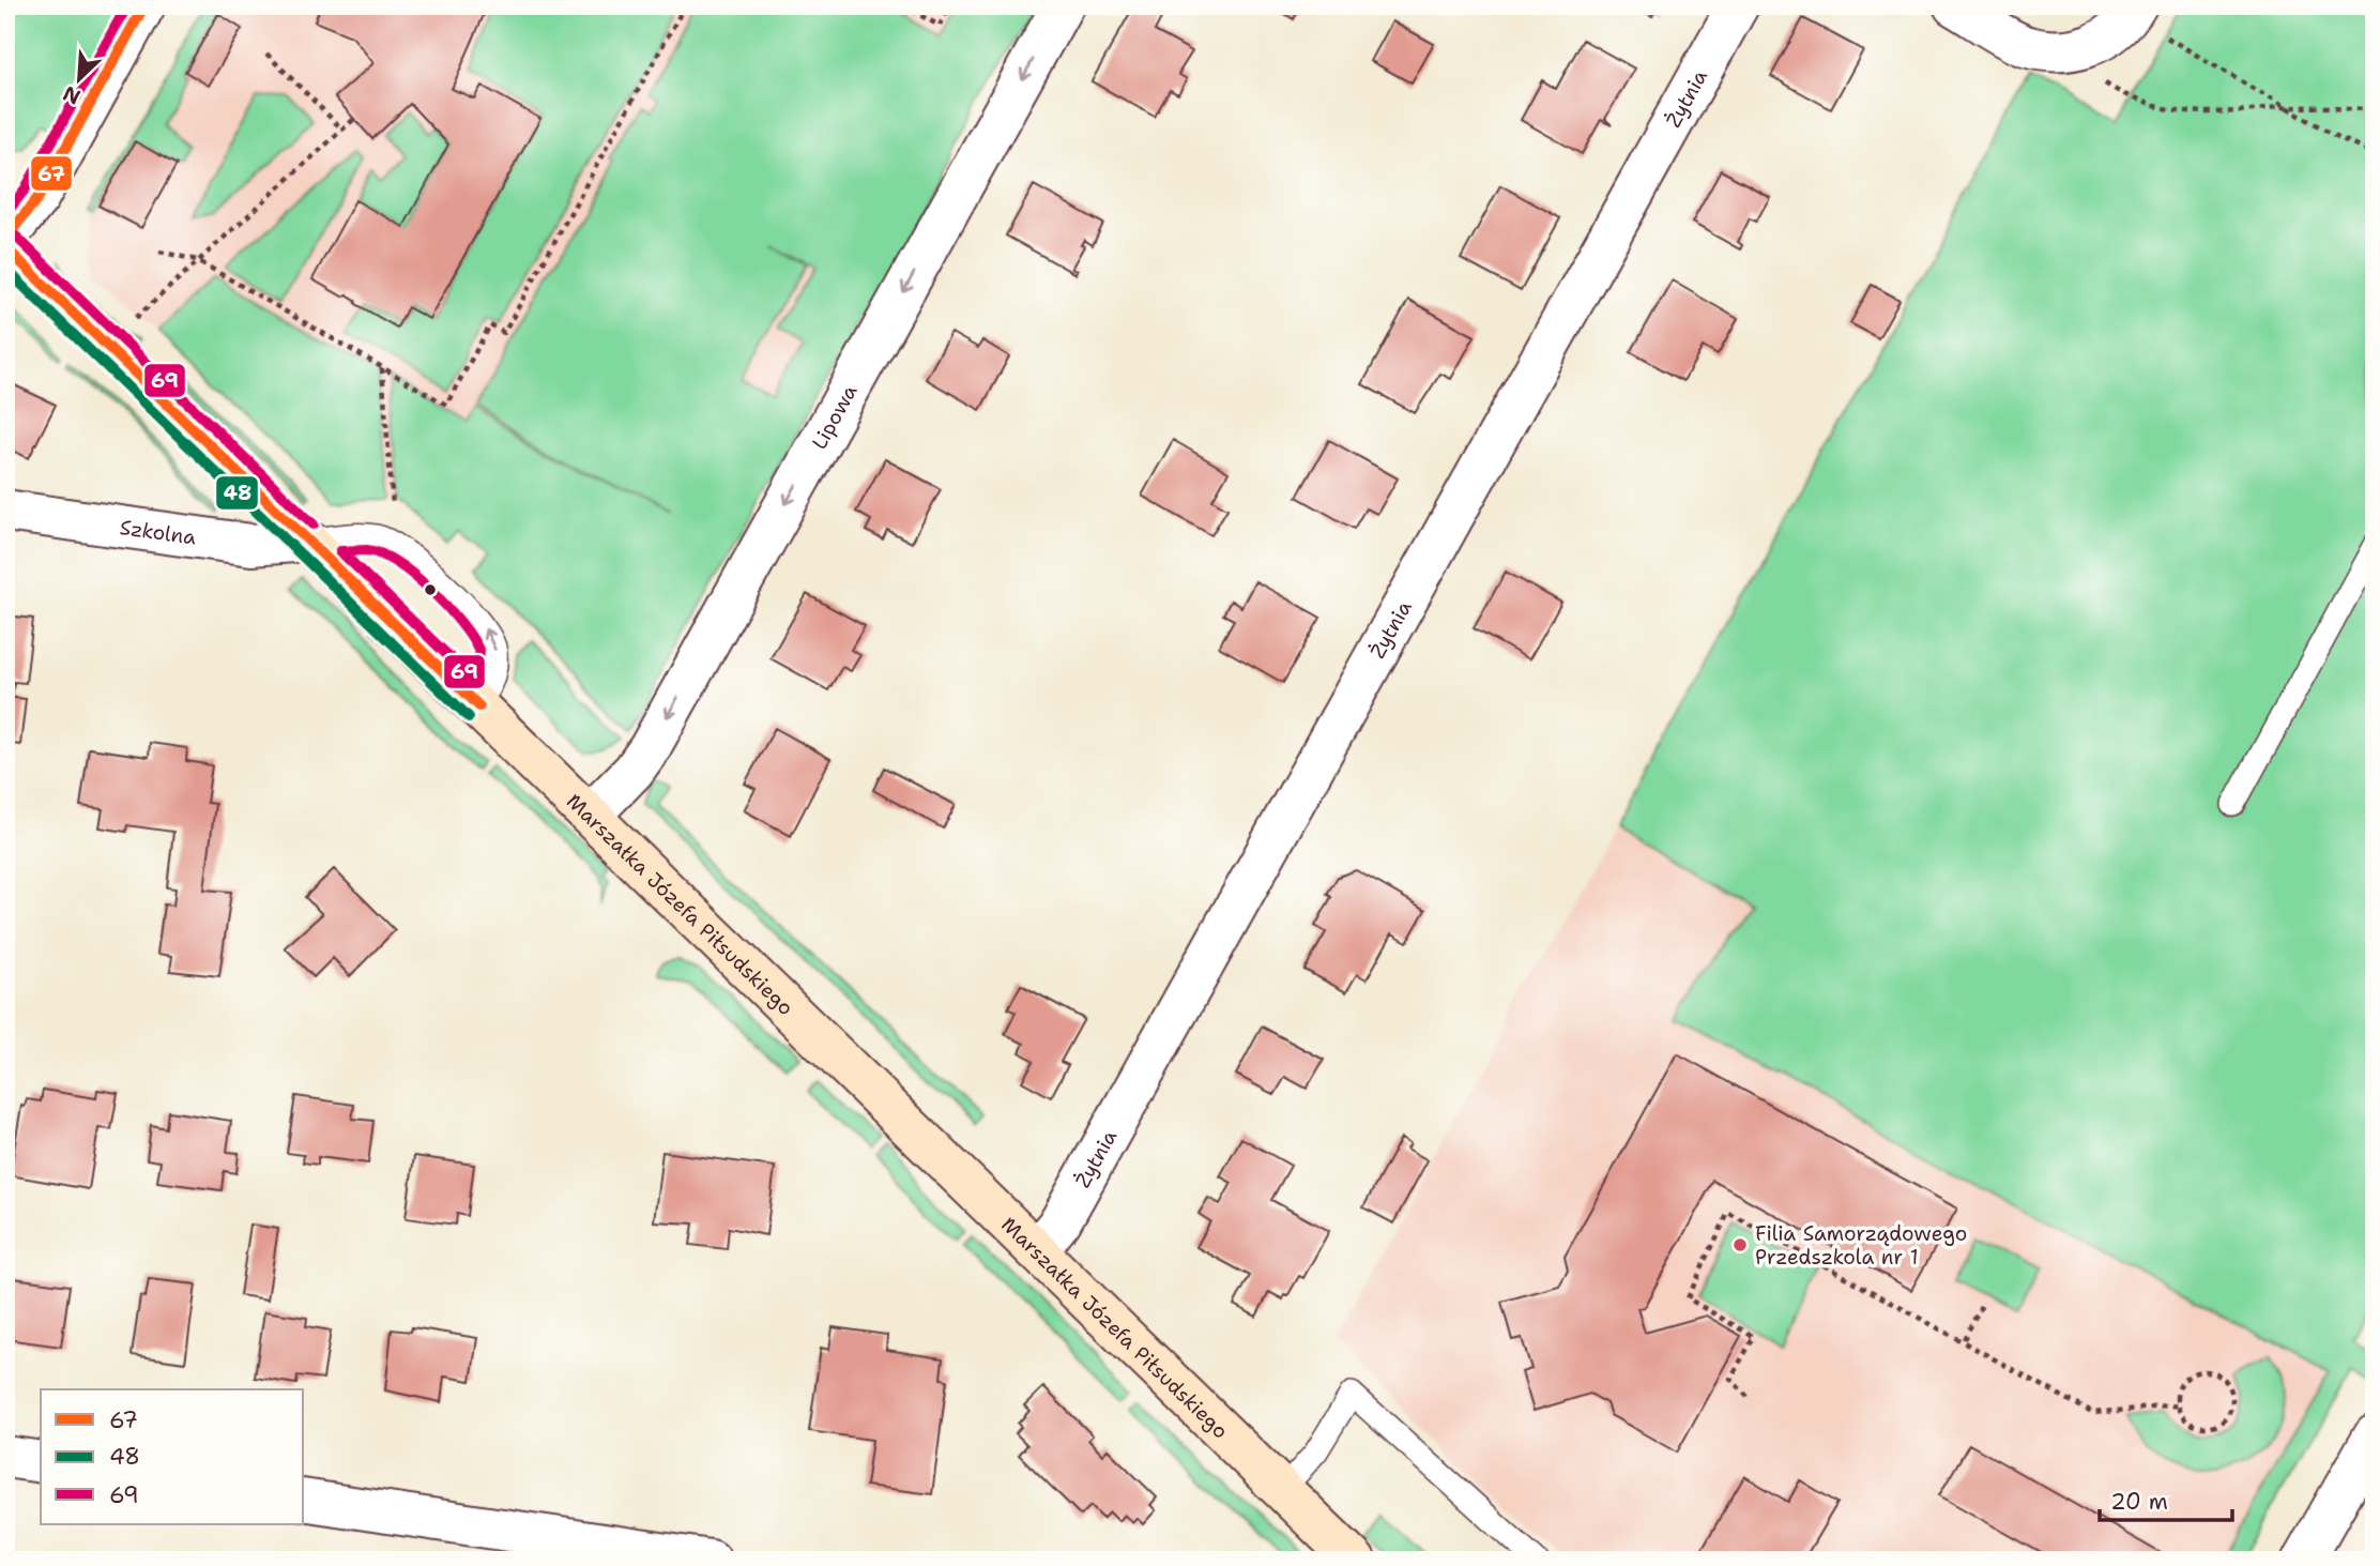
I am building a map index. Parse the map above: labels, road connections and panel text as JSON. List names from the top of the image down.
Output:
{
  "streets": {
    "street": [
      "Żytnia",
      "Lipowa",
      "Szkolna",
      "Marszałka Józefa Piłsudskiego"
    ]
  },
  "crossings": [
    ["Żytnia", "Marszałka Józefa Piłsudskiego"],
    ["Lipowa", "Marszałka Józefa Piłsudskiego"],
    ["Szkolna", "Marszałka Józefa Piłsudskiego"]
  ],
  "one_way": ["Lipowa"],
  "places": ["Filia Samorządowego Przedszkola nr 1"],
  "lines": ["transit line 67", "transit line 69", "transit line 48"],
  "legend": ["67", "48", "69"],
  "scale_bar": "20 m",
  "north": "bottom left"
}
